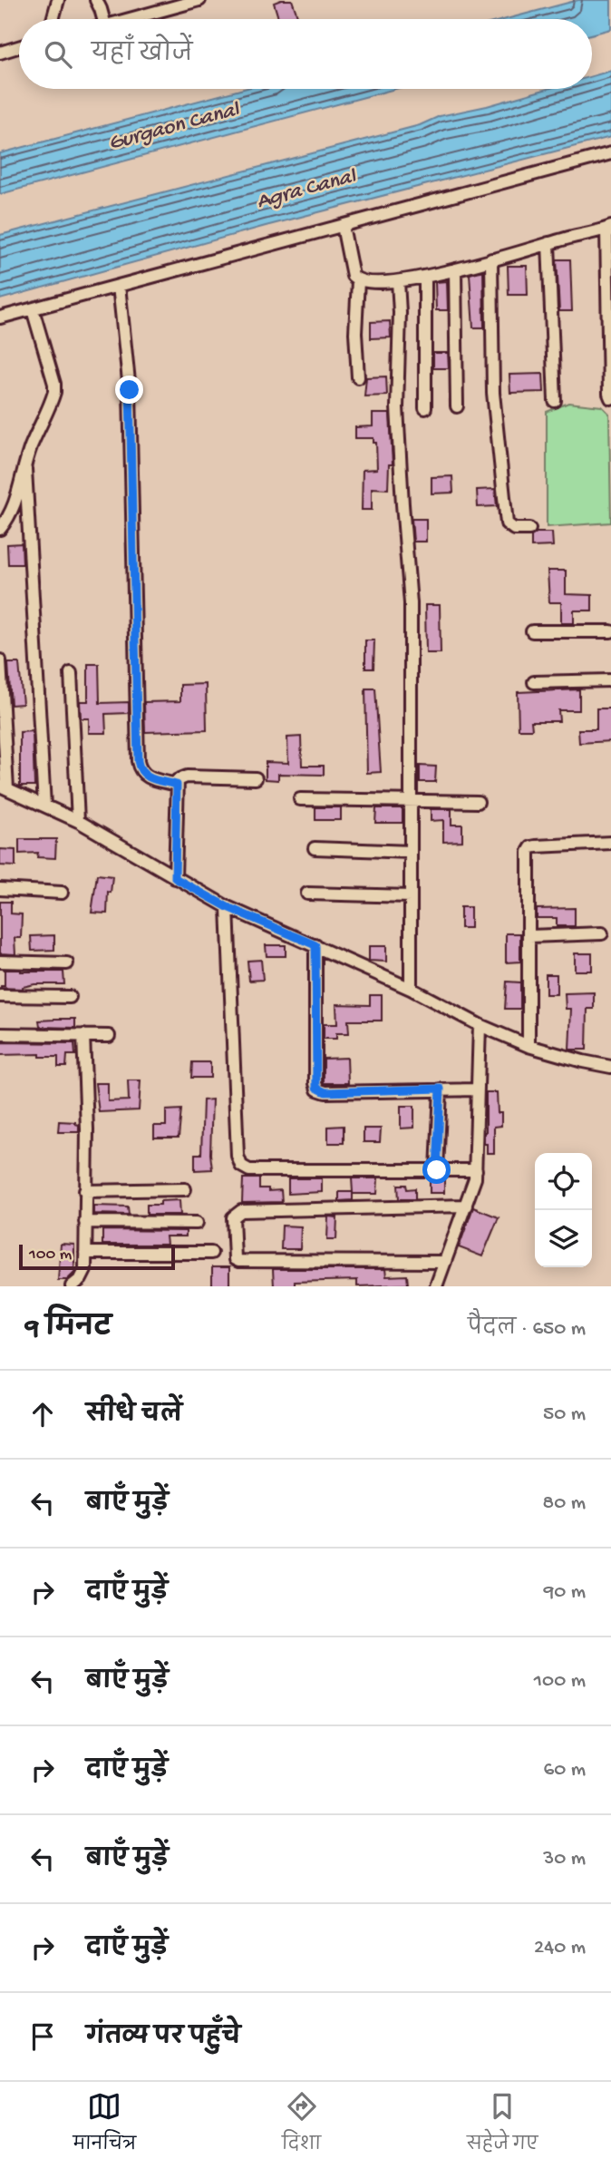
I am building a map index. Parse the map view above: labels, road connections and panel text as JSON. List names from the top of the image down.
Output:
{
  "water": ["Gurgaon Canal", "Agra Canal"],
  "scale_bar": "100 m",
  "page": {
    "search": "यहाँ खोजें",
    "scale": "100 m",
    "heading": ["9 मिनट", "पैदल · 650 m"],
    "list": [
      ["सीधे चलें", "50 m"],
      ["बाएँ मुड़ें", "80 m"],
      ["दाएँ मुड़ें", "90 m"],
      ["बाएँ मुड़ें", "100 m"],
      ["दाएँ मुड़ें", "60 m"],
      ["बाएँ मुड़ें", "30 m"],
      ["दाएँ मुड़ें", "240 m"],
      "गंतव्य पर पहुँचे"
    ],
    "nav": ["मानचित्र", "दिशा", "सहेजे गए"]
  }
}
